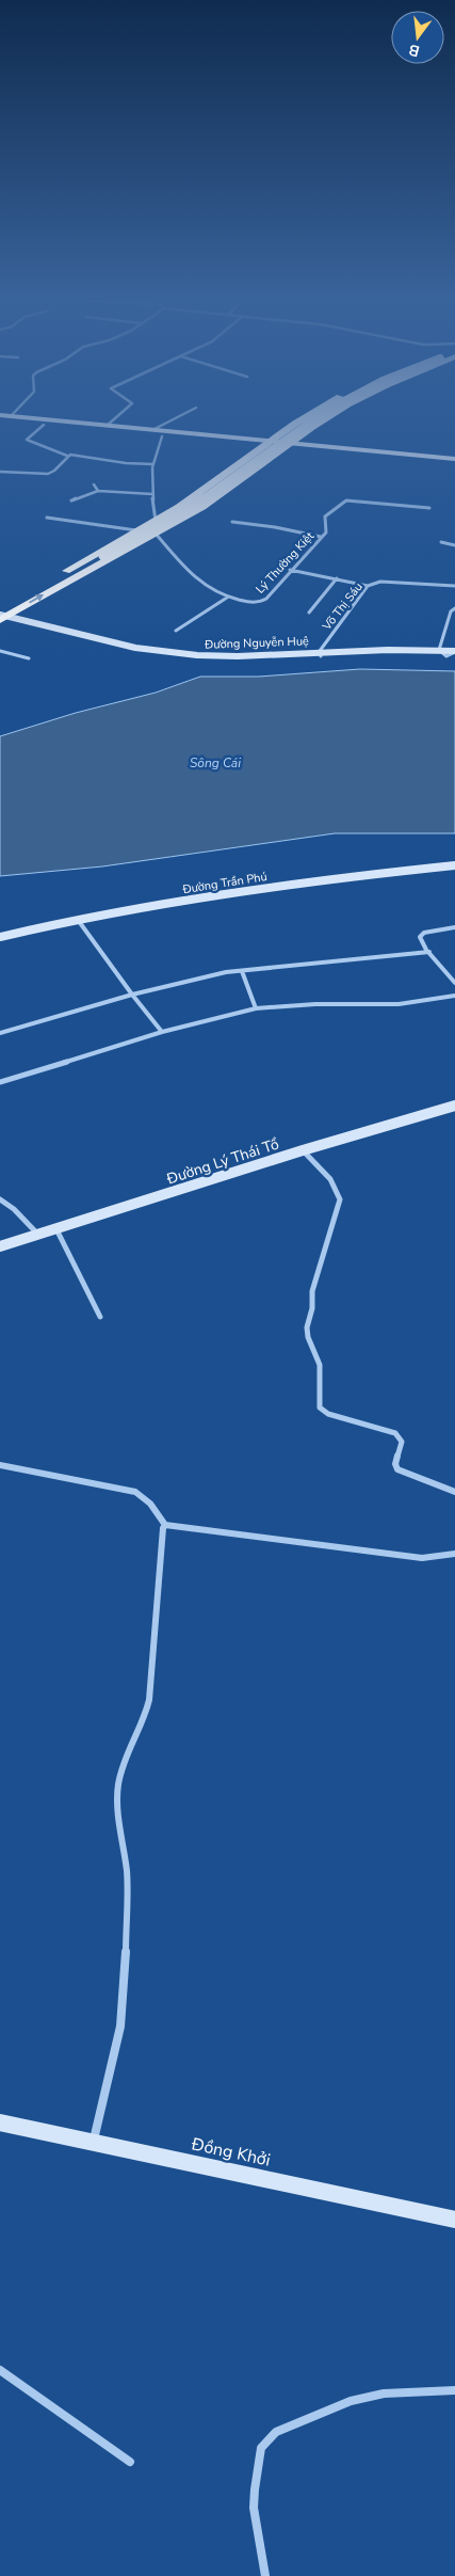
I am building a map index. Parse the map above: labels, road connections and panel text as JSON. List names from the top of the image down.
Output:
{
  "streets": {
    "main road": [
      "Đường Nguyễn Huệ",
      "Đường Trần Phú",
      "Đường Lý Thái Tổ",
      "Đồng Khởi"
    ],
    "street": ["Lý Thường Kiệt", "Võ Thị Sáu"]
  },
  "crossings": [
    ["Võ Thị Sáu", "Đường Nguyễn Huệ"]
  ],
  "water": ["Sông Cái"],
  "north": "bottom"
}
